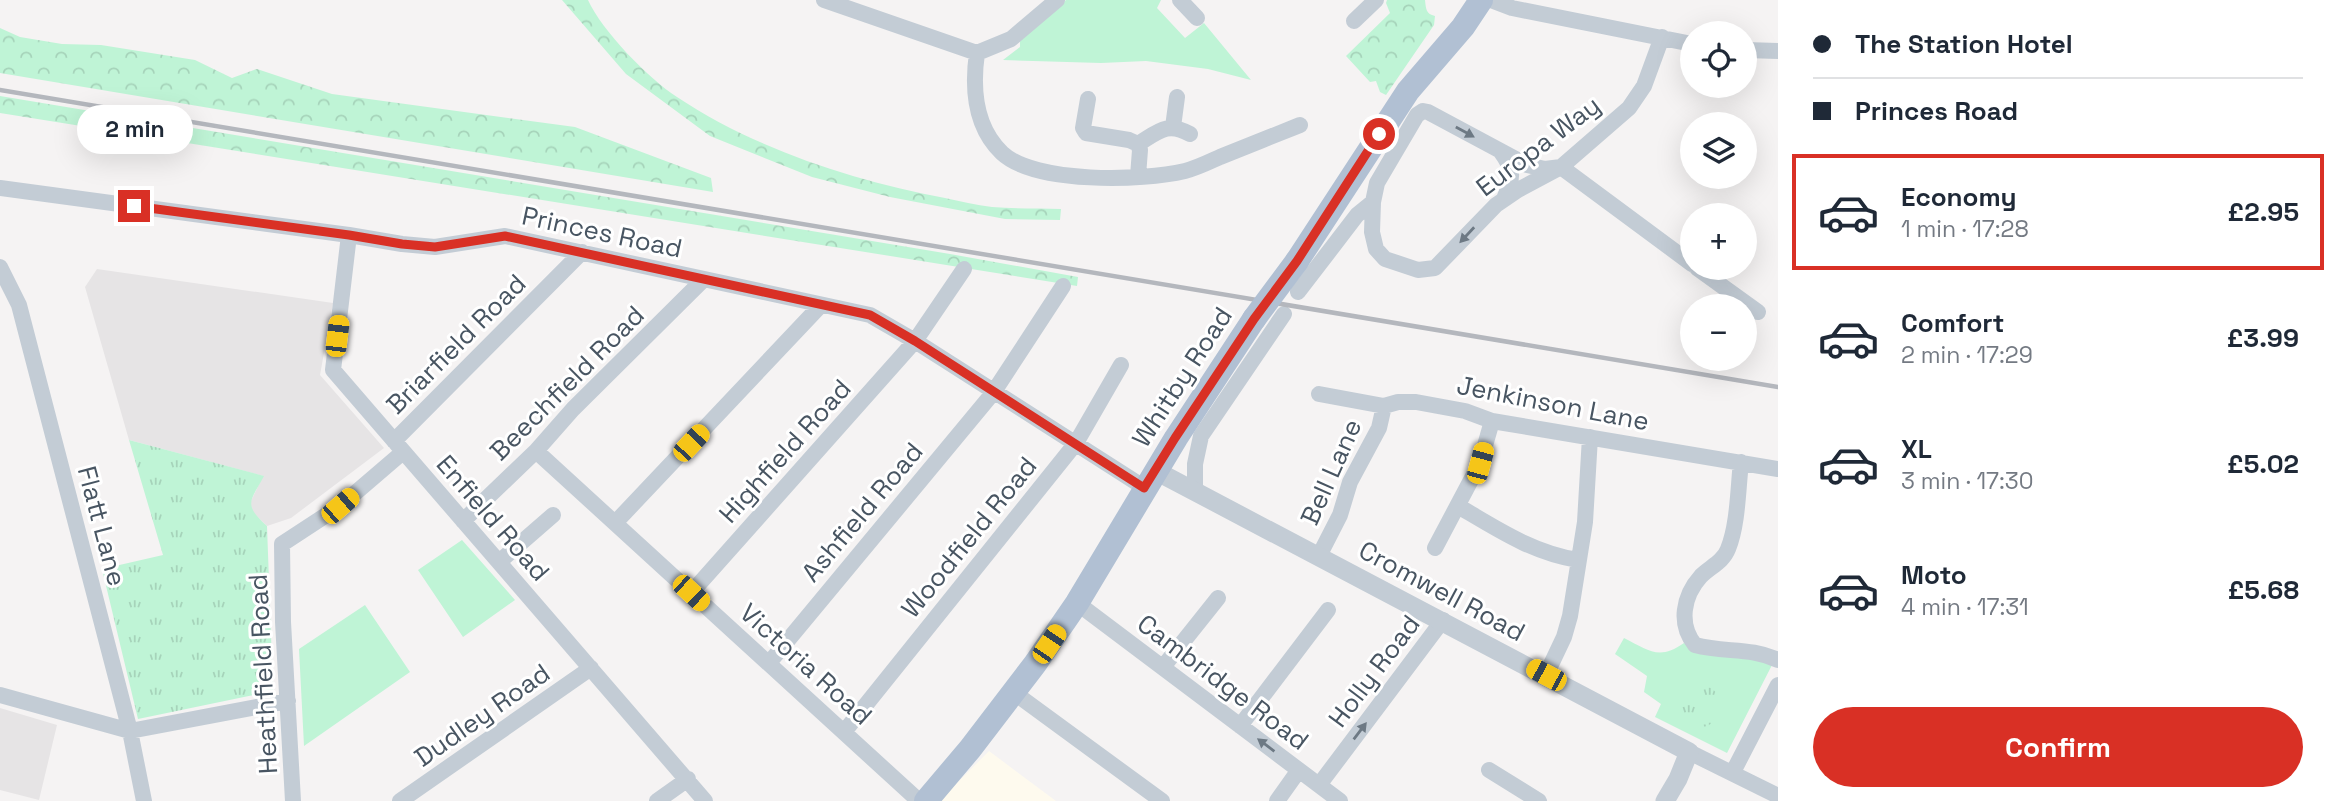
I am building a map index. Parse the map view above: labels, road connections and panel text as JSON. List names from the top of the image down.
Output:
{
  "streets": {
    "main road": ["Whitby Road"],
    "street": [
      "Europa Way",
      "Princes Road",
      "Briarfield Road",
      "Beechfield Road",
      "Jenkinson Lane",
      "Highfield Road",
      "Bell Lane",
      "Ashfield Road",
      "Enfield Road",
      "Flatt Lane",
      "Woodfield Road",
      "Cromwell Road",
      "Victoria Road",
      "Holly Road",
      "Heathfield Road",
      "Cambridge Road",
      "Dudley Road"
    ]
  },
  "crossings": [
    ["Princes Road", "Briarfield Road"],
    ["Princes Road", "Whitby Road"],
    ["Princes Road", "Beechfield Road"],
    ["Princes Road", "Highfield Road"],
    ["Princes Road", "Ashfield Road"],
    ["Princes Road", "Enfield Road"],
    ["Princes Road", "Woodfield Road"],
    ["Princes Road", "Cromwell Road"],
    ["Briarfield Road", "Enfield Road"],
    ["Briarfield Road", "Heathfield Road"],
    ["Whitby Road", "Cromwell Road"],
    ["Whitby Road", "Cambridge Road"],
    ["Beechfield Road", "Enfield Road"],
    ["Beechfield Road", "Victoria Road"],
    ["Jenkinson Lane", "Bell Lane"],
    ["Highfield Road", "Victoria Road"],
    ["Bell Lane", "Cromwell Road"],
    ["Ashfield Road", "Victoria Road"],
    ["Enfield Road", "Dudley Road"],
    ["Woodfield Road", "Victoria Road"],
    ["Cromwell Road", "Holly Road"],
    ["Holly Road", "Cambridge Road"]
  ],
  "page": {
    "banner": ["The Station Hotel", "Princes Road"],
    "map_buttons": ["+", "−"],
    "bubble": "2 min",
    "list": [
      {
        "name": "Economy",
        "note": "1 min · 17:28",
        "value": "£2.95"
      },
      {
        "name": "Comfort",
        "note": "2 min · 17:29",
        "value": "£3.99"
      },
      {
        "name": "XL",
        "note": "3 min · 17:30",
        "value": "£5.02"
      },
      {
        "name": "Moto",
        "note": "4 min · 17:31",
        "value": "£5.68"
      }
    ],
    "buttons": "Confirm"
  }
}
